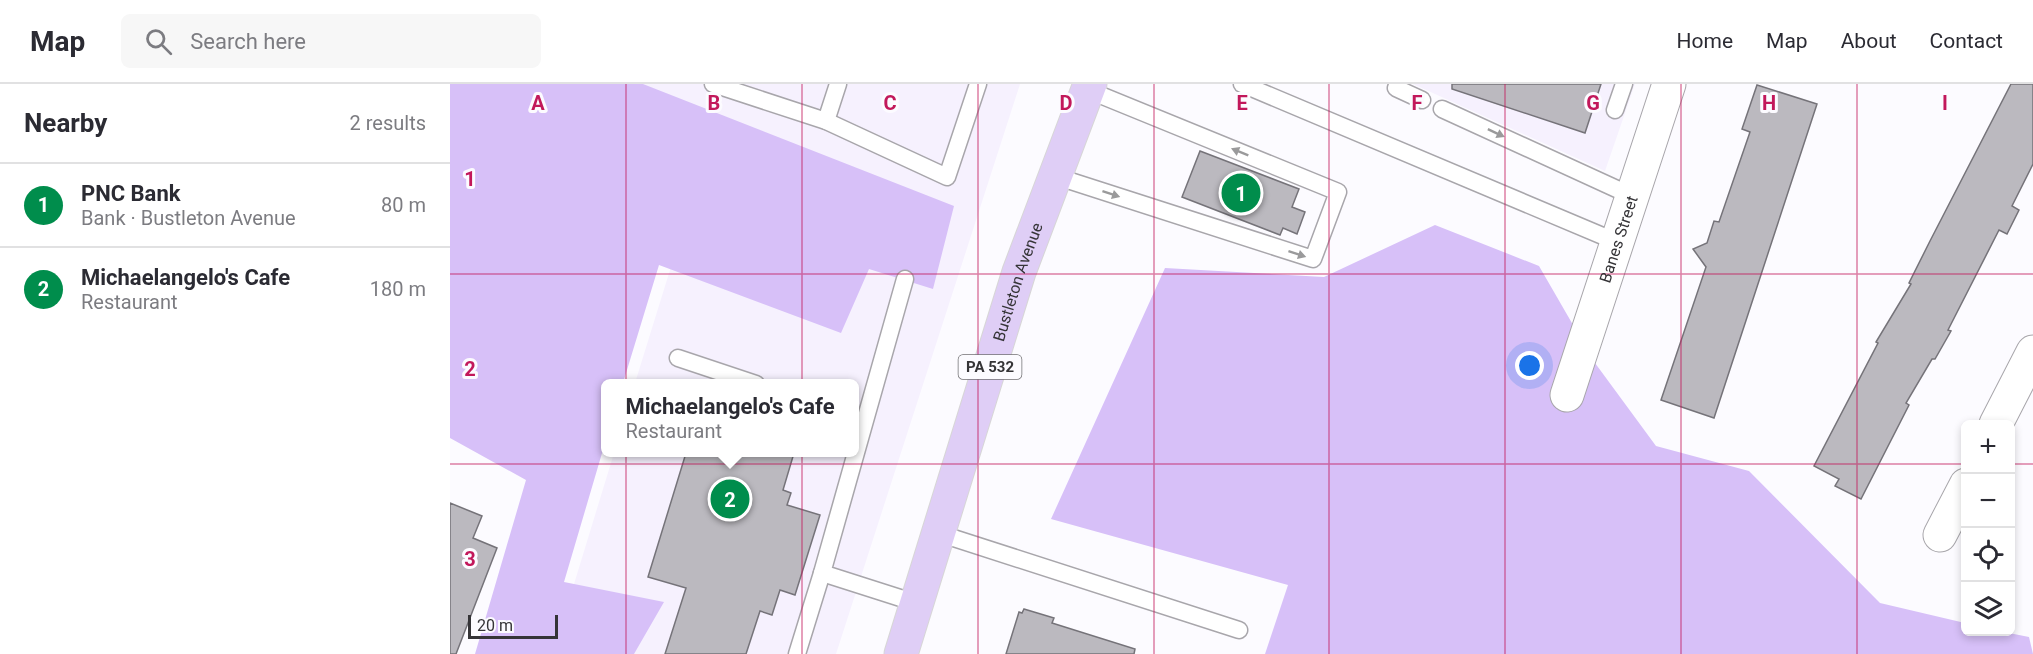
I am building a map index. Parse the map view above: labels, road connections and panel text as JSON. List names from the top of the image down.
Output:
{
  "streets": {
    "main road": ["Bustleton Avenue", "PA 532"],
    "street": ["Banes Street"]
  },
  "scale_bar": "20 m",
  "page": {
    "header": "Map",
    "search": "Search here",
    "nav": [
      "Home",
      "Map",
      "About",
      "Contact"
    ],
    "heading": ["Nearby", "2 results"],
    "list": [
      {
        "mark": "1",
        "name": "PNC Bank",
        "note": "Bank · Bustleton Avenue",
        "value": "80 m"
      },
      {
        "mark": "2",
        "name": "Michaelangelo's Cafe",
        "note": "Restaurant",
        "value": "180 m"
      }
    ],
    "pins": ["1", "2"],
    "popup": ["Michaelangelo's Cafe", "Restaurant"],
    "map_buttons": ["+", "−"],
    "scale": "20 m"
  },
  "grid": {
    "columns": [
      "A",
      "B",
      "C",
      "D",
      "E",
      "F",
      "G",
      "H",
      "I"
    ],
    "rows": ["1", "2", "3"]
  }
}
